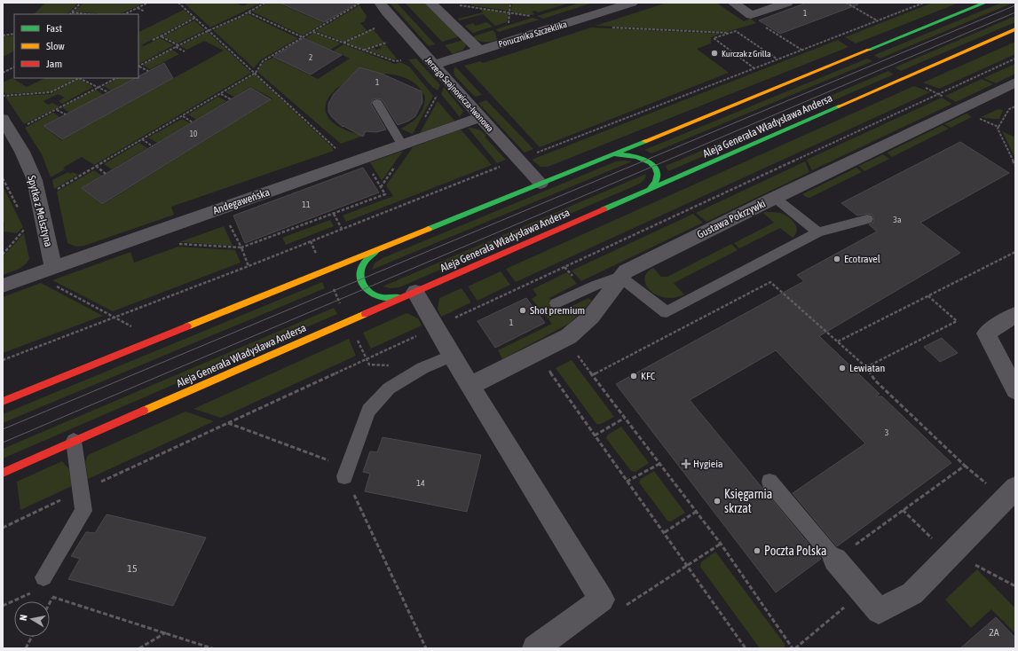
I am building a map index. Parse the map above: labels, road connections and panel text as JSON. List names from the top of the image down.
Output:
{
  "streets": {
    "main road": ["Aleja Generała Władysława Andersa"],
    "street": [
      "Porucznika Szczeklika",
      "Jerzego Szajnowicza-Iwanowa",
      "Andegaweńska",
      "Spytka z Melsztyna",
      "Gustawa Pokrzywki"
    ]
  },
  "crossings": [
    ["Porucznika Szczeklika", "Jerzego Szajnowicza-Iwanowa"],
    ["Jerzego Szajnowicza-Iwanowa", "Andegaweńska"],
    ["Andegaweńska", "Spytka z Melsztyna"]
  ],
  "places": {
    "other": [
      "Kurczak z Grilla",
      "Ecotravel",
      "Shot premium",
      "Lewiatan",
      "KFC",
      "Księgarnia skrzat",
      "Poczta Polska"
    ],
    "health": ["Hygieia"]
  },
  "house_numbers": [
    "1",
    "2",
    "1",
    "10",
    "11",
    "3a",
    "1",
    "3",
    "14",
    "15",
    "2A"
  ],
  "legend": ["Fast", "Slow", "Jam"],
  "north": "left"
}
